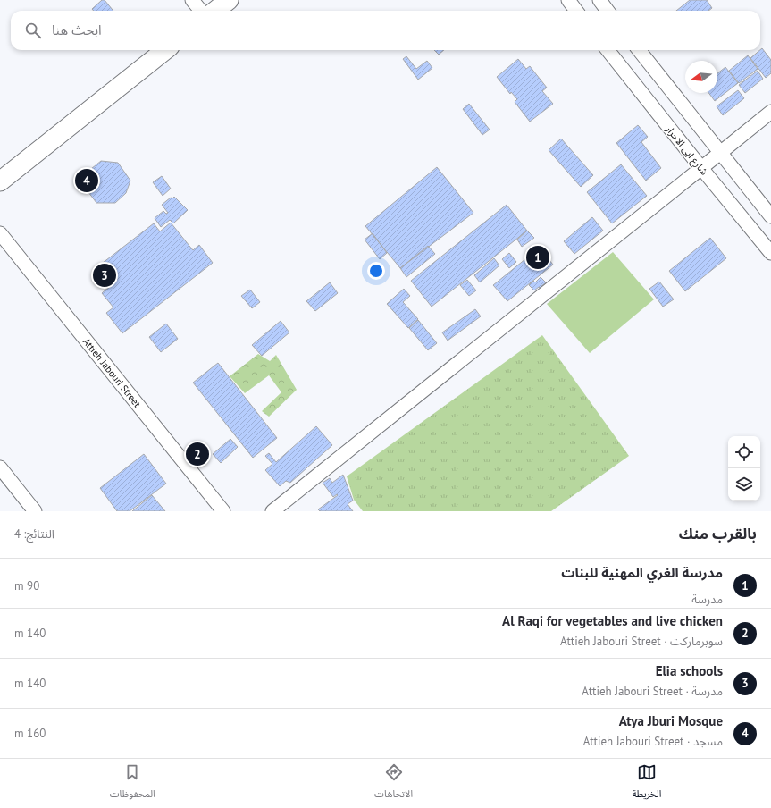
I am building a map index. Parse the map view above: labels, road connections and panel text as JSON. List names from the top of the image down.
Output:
{
  "streets": {
    "street": ["شارع ابی الاحرار", "Attieh Jabouri Street"]
  },
  "north": "left",
  "page": {
    "search": "ابحث هنا",
    "pins": [
      "4",
      "1",
      "3",
      "2"
    ],
    "heading": ["بالقرب منك", "النتائج: 4"],
    "list": [
      {
        "mark": "1",
        "name": "مدرسة الغري المهنية للبنات",
        "note": "مدرسة",
        "value": "90 m"
      },
      {
        "mark": "2",
        "name": "Al Raqi for vegetables and live chicken",
        "note": "سوبرماركت · Attieh Jabouri Street",
        "value": "140 m"
      },
      {
        "mark": "3",
        "name": "Elia schools",
        "note": "مدرسة · Attieh Jabouri Street",
        "value": "140 m"
      },
      {
        "mark": "4",
        "name": "Atya Jburi Mosque",
        "note": "مسجد · Attieh Jabouri Street",
        "value": "160 m"
      }
    ],
    "nav": ["الخريطة", "الاتجاهات", "المحفوظات"]
  }
}
